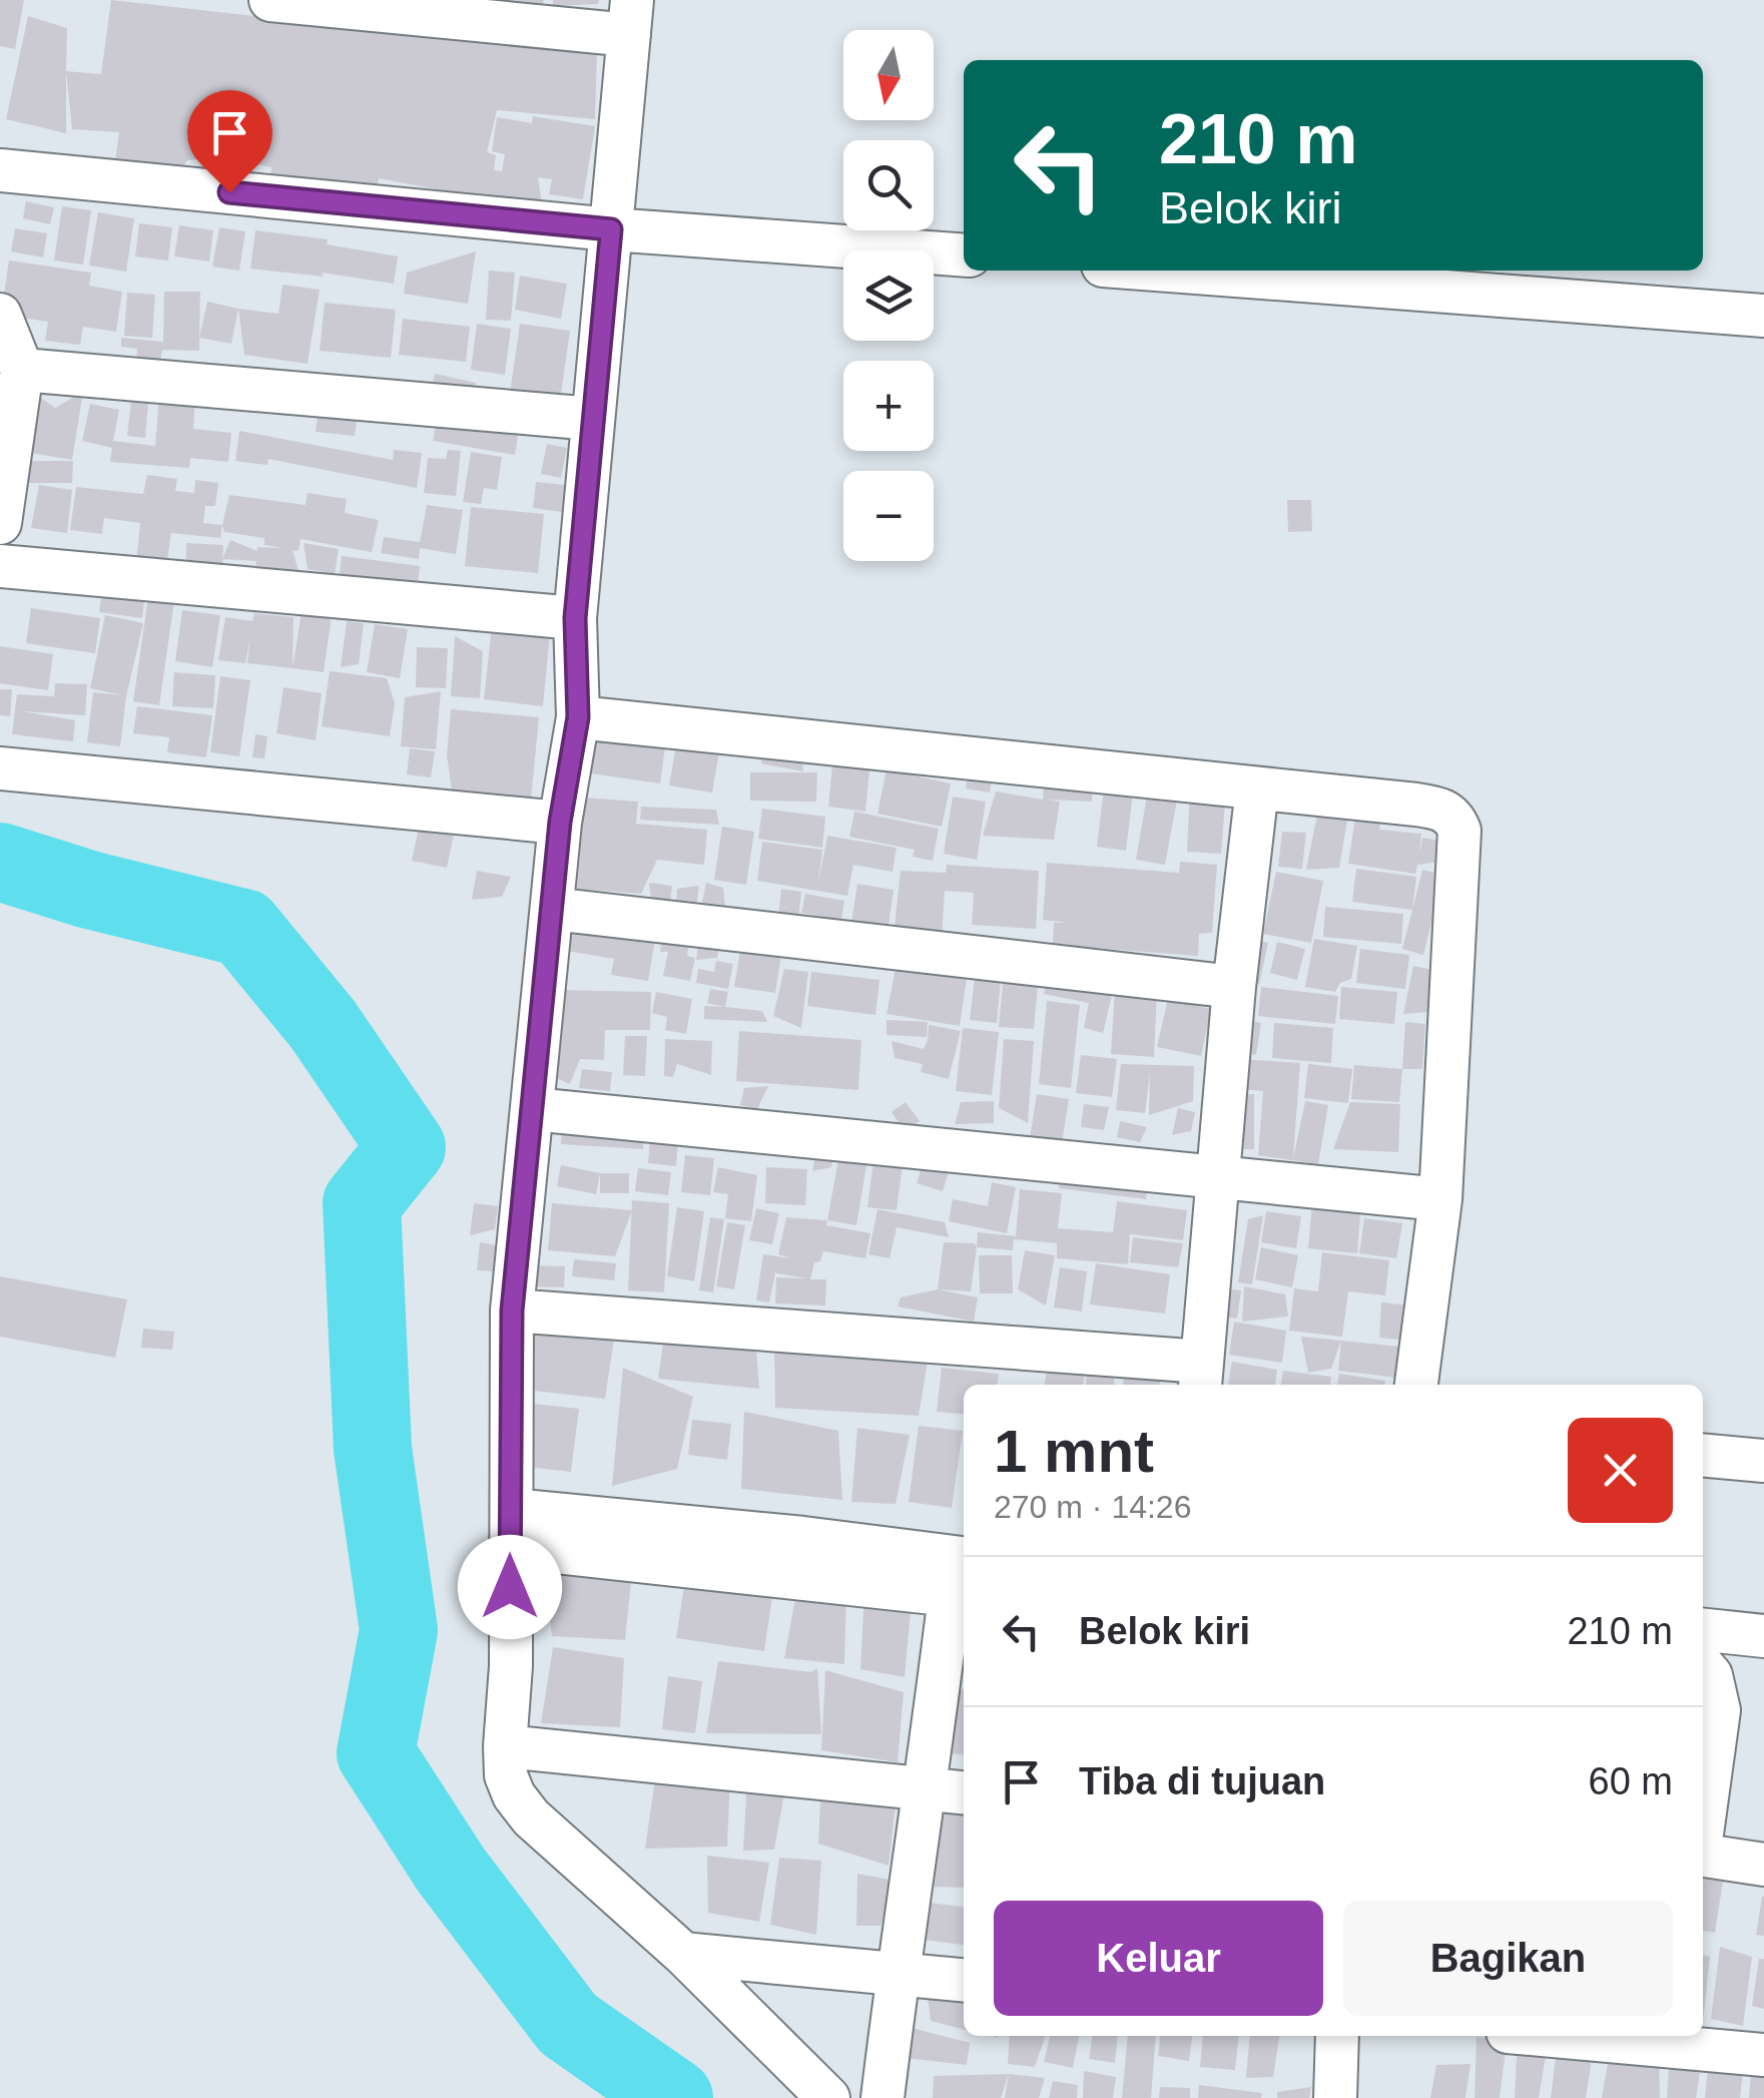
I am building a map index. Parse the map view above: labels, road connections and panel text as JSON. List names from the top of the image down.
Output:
{
  "north": "bottom",
  "page": {
    "map_buttons": ["+", "−"],
    "turn": ["210 m", "Belok kiri"],
    "heading": ["1 mnt", "270 m · 14:26"],
    "list": [
      {
        "name": "Belok kiri",
        "value": "210 m"
      },
      {
        "name": "Tiba di tujuan",
        "value": "60 m"
      }
    ],
    "buttons": ["Keluar", "Bagikan"]
  }
}
